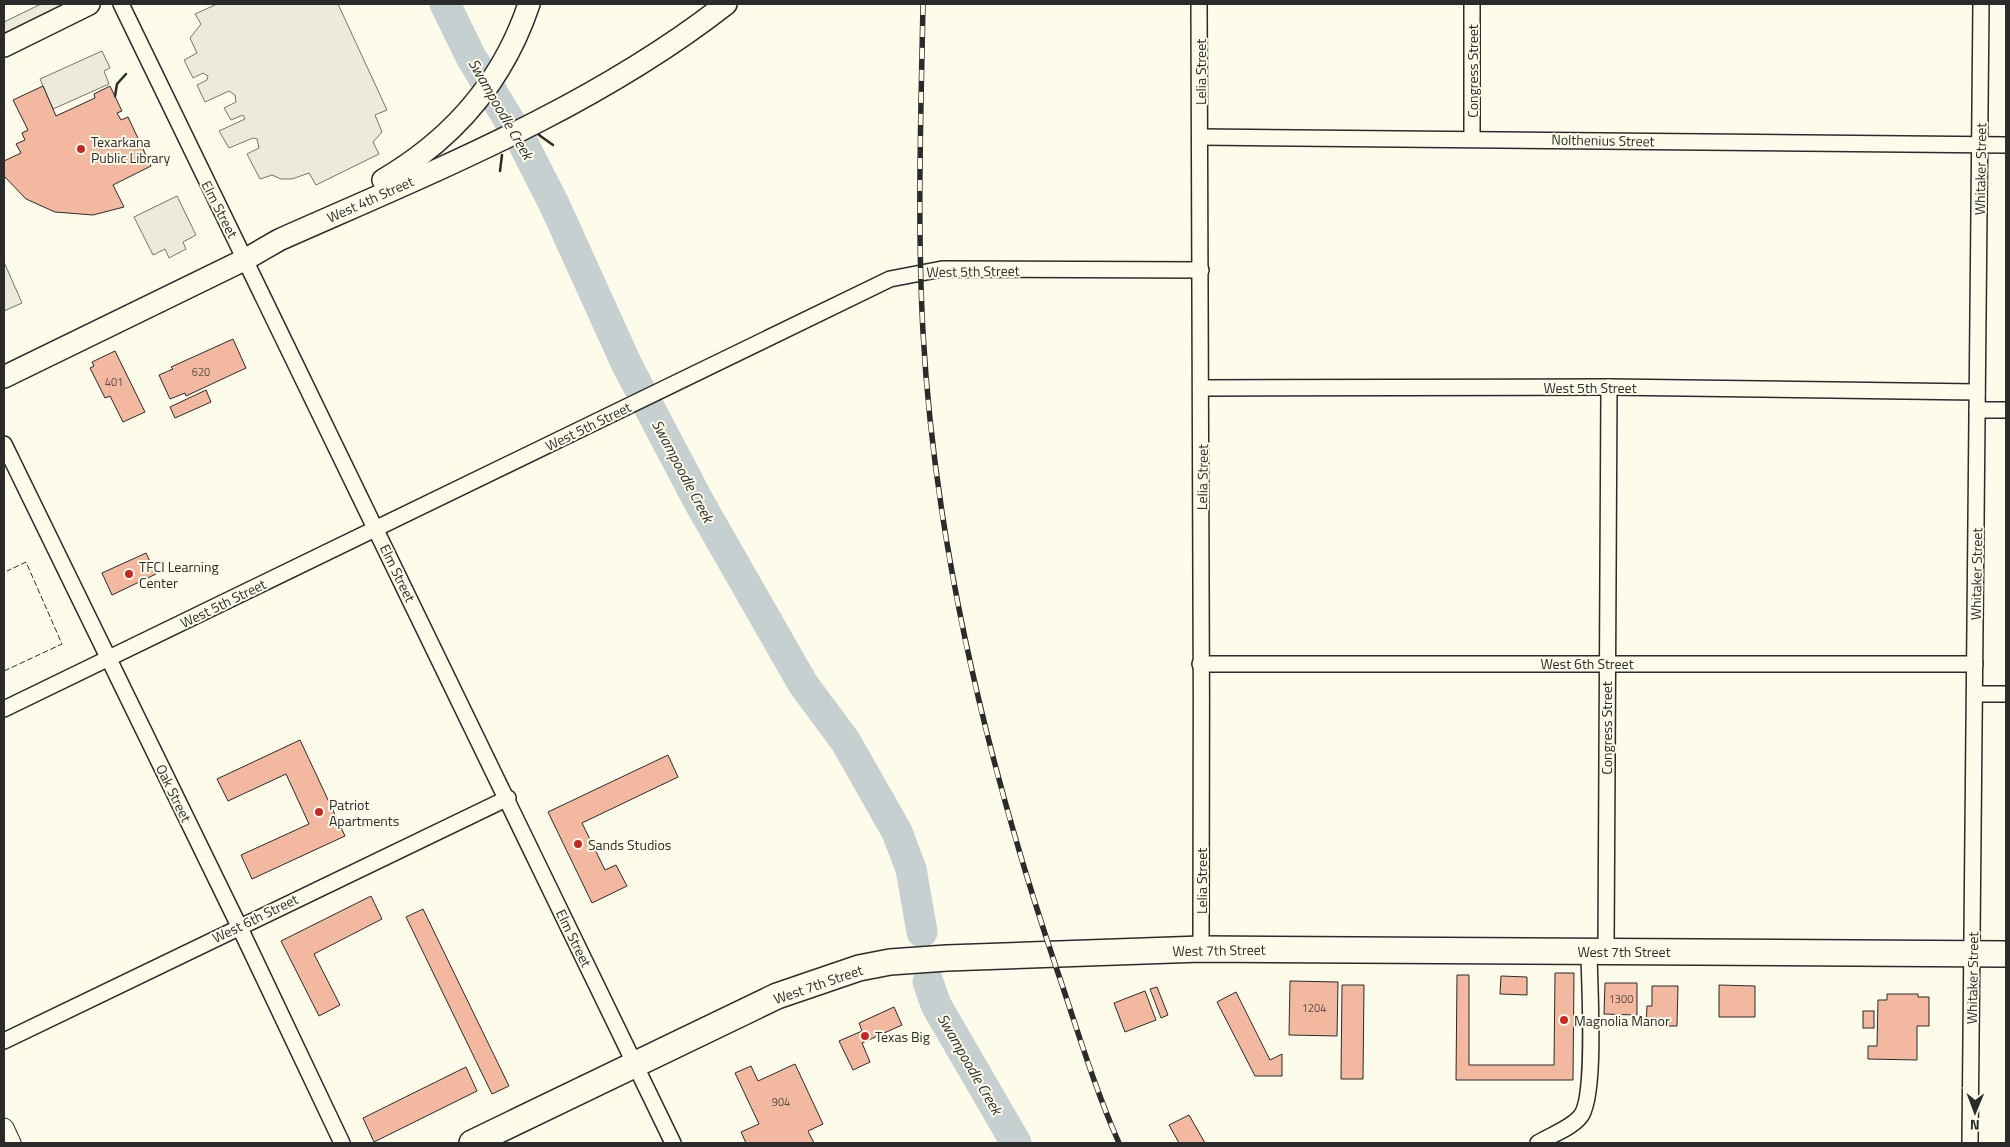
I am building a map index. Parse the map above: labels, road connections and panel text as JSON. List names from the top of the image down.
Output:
{
  "streets": {
    "main road": ["West 4th Street", "West 7th Street"],
    "street": [
      "Congress Street",
      "Lelia Street",
      "Nolthenius Street",
      "Whitaker Street",
      "Elm Street",
      "West 5th Street",
      "West 6th Street",
      "Oak Street"
    ]
  },
  "crossings": [
    ["Congress Street", "Nolthenius Street"],
    ["Congress Street", "West 5th Street"],
    ["Congress Street", "West 6th Street"],
    ["Congress Street", "West 7th Street"],
    ["Lelia Street", "Nolthenius Street"],
    ["Lelia Street", "West 5th Street"],
    ["Lelia Street", "West 6th Street"],
    ["Lelia Street", "West 7th Street"],
    ["Nolthenius Street", "Whitaker Street"],
    ["Whitaker Street", "West 5th Street"],
    ["Whitaker Street", "West 6th Street"],
    ["Whitaker Street", "West 7th Street"],
    ["West 4th Street", "Elm Street"],
    ["Elm Street", "West 5th Street"],
    ["Elm Street", "West 6th Street"],
    ["Elm Street", "West 7th Street"],
    ["West 5th Street", "Oak Street"],
    ["West 6th Street", "Oak Street"]
  ],
  "water": ["Swampoodle Creek"],
  "places": [
    "Texarkana Public Library",
    "TFCI Learning Center",
    "Patriot Apartments",
    "Sands Studios",
    "Magnolia Manor",
    "Texas Big"
  ],
  "house_numbers": [
    "620",
    "401",
    "1300",
    "1204",
    "904"
  ],
  "north": "bottom"
}
